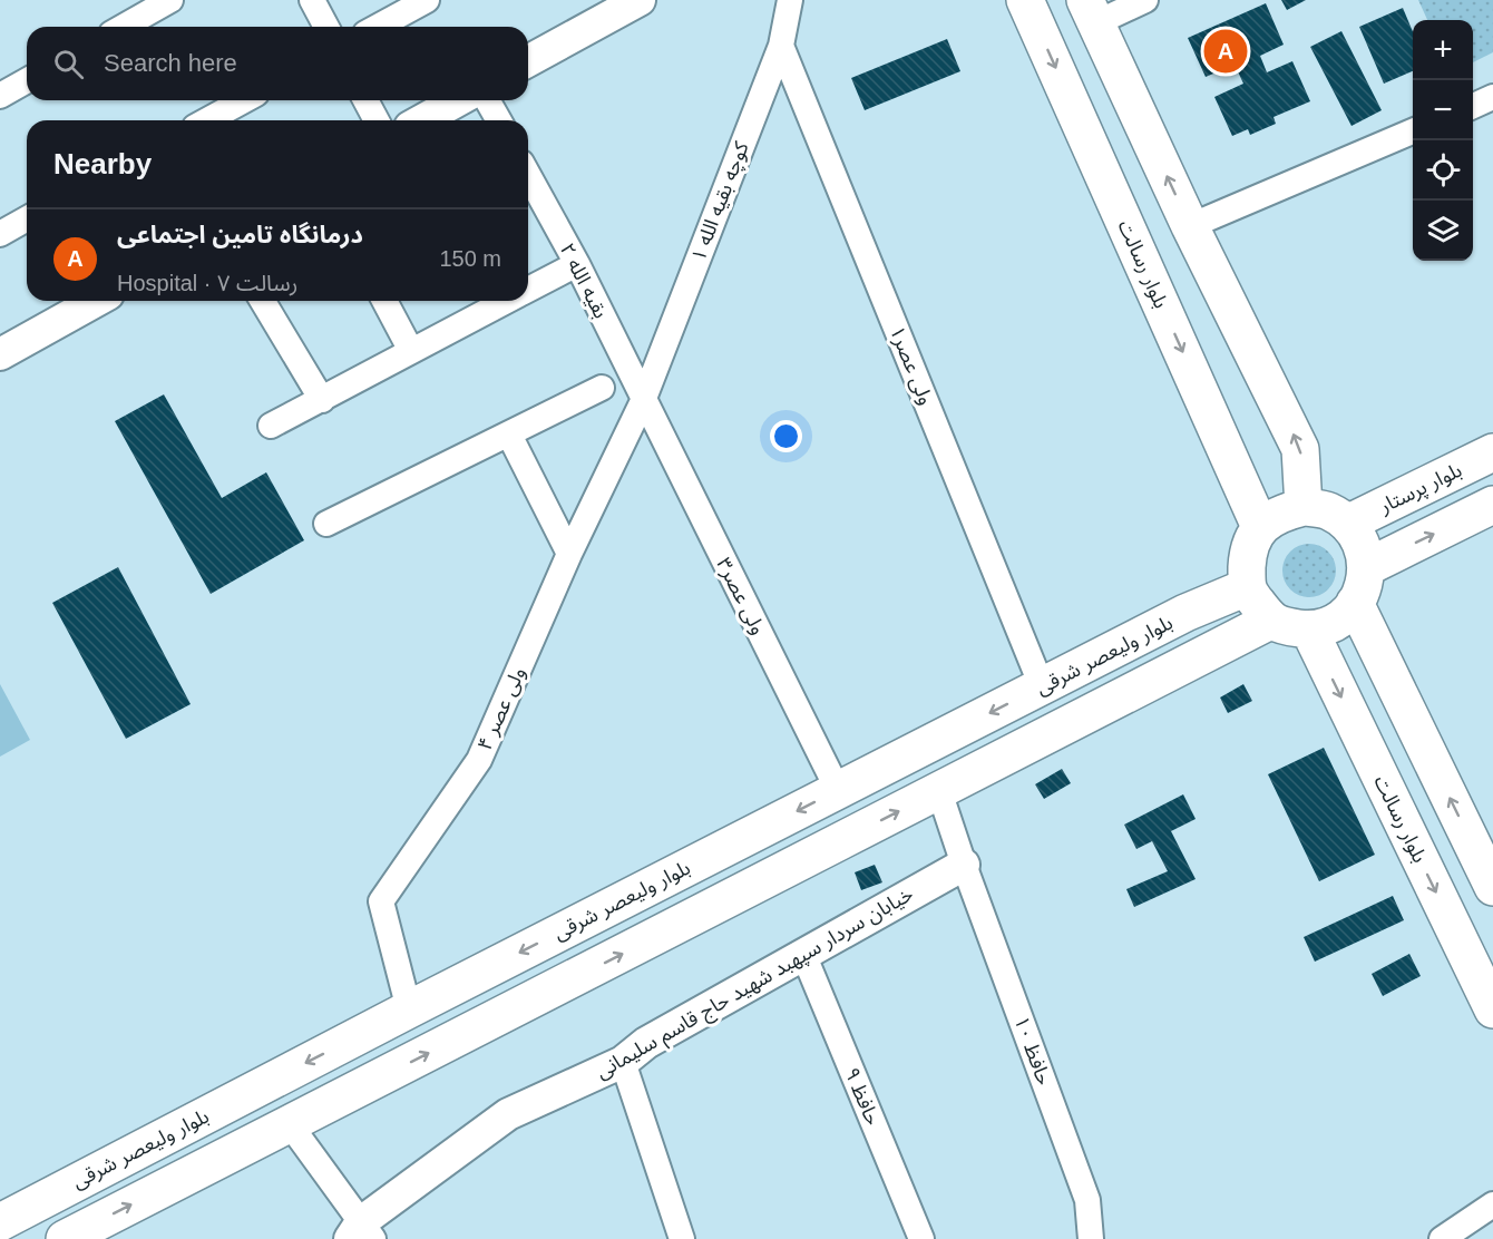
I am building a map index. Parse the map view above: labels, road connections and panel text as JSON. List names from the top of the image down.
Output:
{
  "streets": {
    "main road": ["بلوار رسالت", "بلوار پرستار", "بلوار ولیعصر شرقی"],
    "street": [
      "کوچه بقیه الله ۱",
      "بقیه الله ۲",
      "ولی عصر۱",
      "ولی عصر۳",
      "ولی عصر ۴",
      "خیابان سردار سپهبد شهید حاج قاسم سلیمانی",
      "حافظ ۱۰",
      "حافظ ۹"
    ]
  },
  "crossings": [
    ["کوچه بقیه الله ۱", "بقیه الله ۲"],
    ["کوچه بقیه الله ۱", "ولی عصر۱"],
    ["کوچه بقیه الله ۱", "ولی عصر۳"],
    ["کوچه بقیه الله ۱", "ولی عصر ۴"],
    ["بلوار رسالت", "بلوار پرستار"],
    ["بلوار رسالت", "بلوار ولیعصر شرقی"],
    ["بقیه الله ۲", "ولی عصر۳"],
    ["بقیه الله ۲", "ولی عصر ۴"],
    ["ولی عصر۱", "بلوار ولیعصر شرقی"],
    ["بلوار پرستار", "بلوار ولیعصر شرقی"],
    ["ولی عصر۳", "بلوار ولیعصر شرقی"],
    ["ولی عصر۳", "ولی عصر ۴"],
    ["بلوار ولیعصر شرقی", "ولی عصر ۴"],
    ["خیابان سردار سپهبد شهید حاج قاسم سلیمانی", "حافظ ۱۰"],
    ["خیابان سردار سپهبد شهید حاج قاسم سلیمانی", "حافظ ۹"]
  ],
  "page": {
    "map_buttons": ["+", "−"],
    "pins": "A",
    "search": "Search here",
    "heading": "Nearby",
    "list": [
      {
        "mark": "A",
        "name": "درمانگاه تامین اجتماعی",
        "note": "Hospital · رسالت ۷",
        "value": "150 m"
      }
    ]
  }
}
